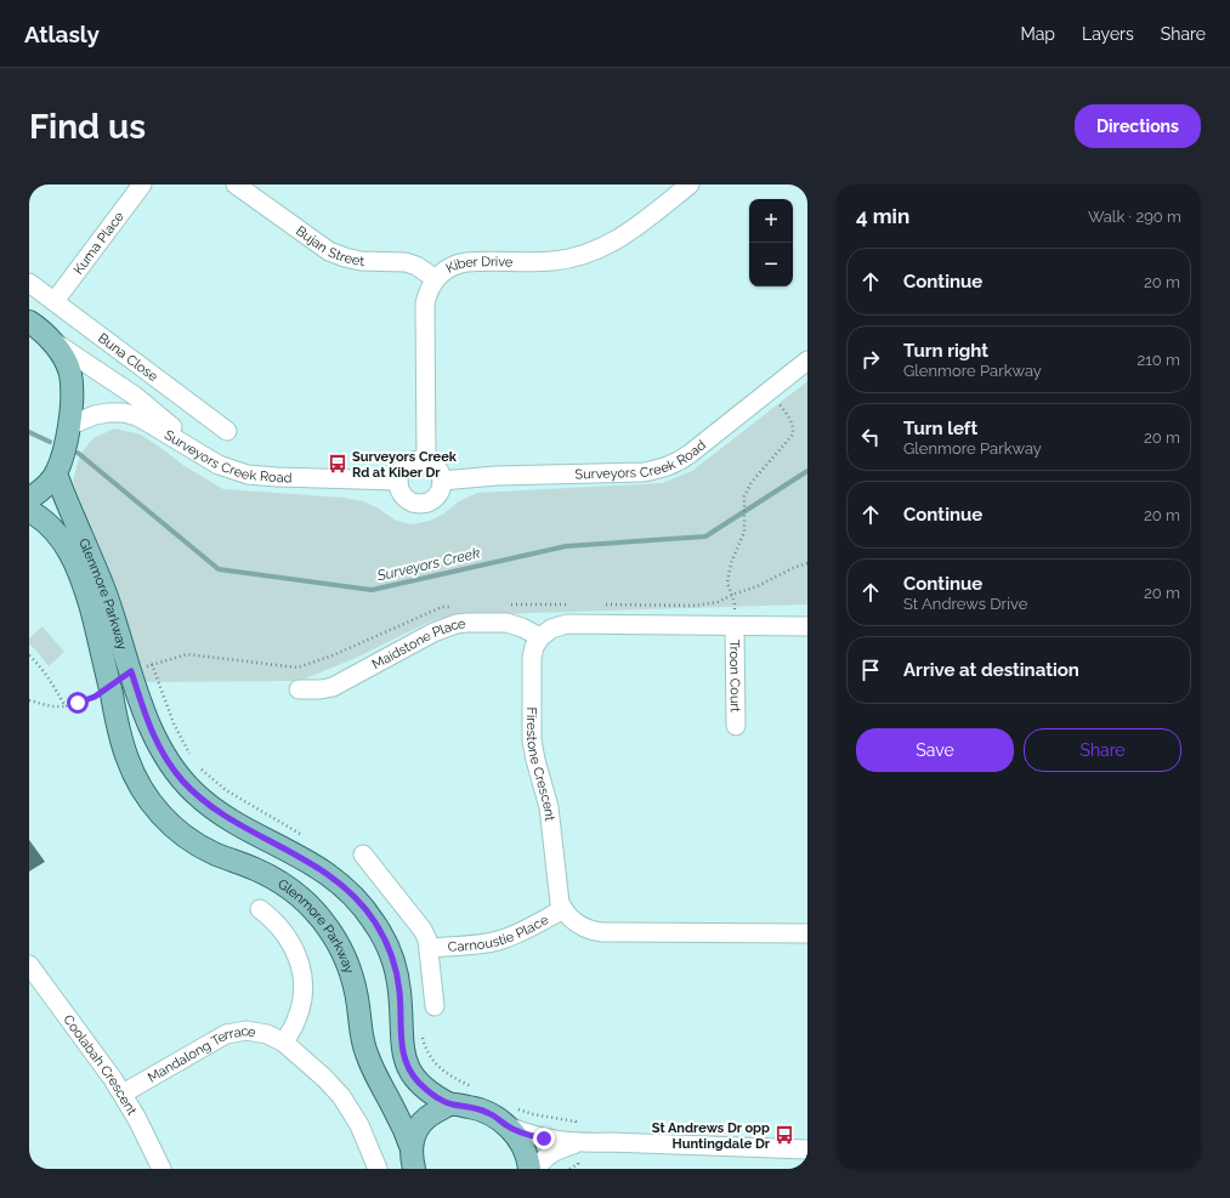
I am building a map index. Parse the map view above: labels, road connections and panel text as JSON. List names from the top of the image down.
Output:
{
  "streets": {
    "main road": ["Glenmore Parkway"],
    "street": [
      "Kuma Place",
      "Bujan Street",
      "Kiber Drive",
      "Buna Close",
      "Surveyors Creek Road",
      "Maidstone Place",
      "Troon Court",
      "Firestone Crescent",
      "Carnoustie Place",
      "Mandalong Terrace",
      "Coolabah Crescent"
    ]
  },
  "crossings": [
    ["Kuma Place", "Buna Close"],
    ["Bujan Street", "Kiber Drive"],
    ["Kiber Drive", "Surveyors Creek Road"],
    ["Maidstone Place", "Firestone Crescent"],
    ["Firestone Crescent", "Carnoustie Place"],
    ["Mandalong Terrace", "Coolabah Crescent"]
  ],
  "water": ["Surveyors Creek"],
  "places": {
    "bus stop": ["Surveyors Creek Rd at Kiber Dr", "St Andrews Dr opp Huntingdale Dr"]
  },
  "page": {
    "header": "Atlasly",
    "nav": ["Map", "Layers", "Share"],
    "buttons": [
      "Directions",
      ["Save", "Share"]
    ],
    "title": "Find us",
    "heading": ["4 min", "Walk · 290 m"],
    "map_buttons": ["+", "−"],
    "list": [
      ["Continue", "20 m"],
      ["Turn right", "Glenmore Parkway", "210 m"],
      ["Turn left", "Glenmore Parkway", "20 m"],
      ["Continue", "20 m"],
      ["Continue", "St Andrews Drive", "20 m"],
      "Arrive at destination"
    ]
  }
}
